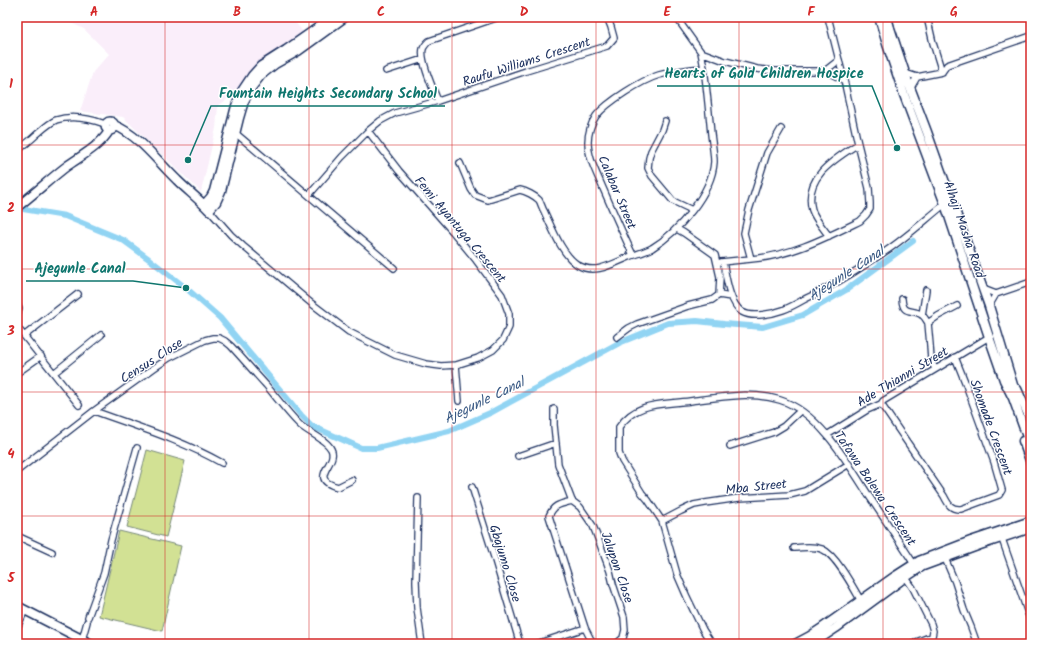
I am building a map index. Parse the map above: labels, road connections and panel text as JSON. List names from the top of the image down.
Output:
{
  "streets": {
    "main road": ["Alhaji Masha Road"],
    "street": [
      "Raufu Williams Crescent",
      "Calabar Street",
      "Femi Ayantuga Crescent",
      "Census Close",
      "Ade Thianni Street",
      "Shomade Crescent",
      "Mba Street",
      "Tafawa Balewa Crescent",
      "Gbajumo Close",
      "Jalupon Close"
    ]
  },
  "crossings": [
    ["Alhaji Masha Road", "Ade Thianni Street"],
    ["Ade Thianni Street", "Shomade Crescent"],
    ["Ade Thianni Street", "Tafawa Balewa Crescent"],
    ["Mba Street", "Tafawa Balewa Crescent"]
  ],
  "water": ["Ajegunle Canal"],
  "places": ["Hearts of Gold Children Hospice", "Fountain Heights Secondary School", "Ajegunle Canal"],
  "grid": {
    "columns": [
      "A",
      "B",
      "C",
      "D",
      "E",
      "F",
      "G"
    ],
    "rows": [
      "1",
      "2",
      "3",
      "4",
      "5"
    ]
  }
}
